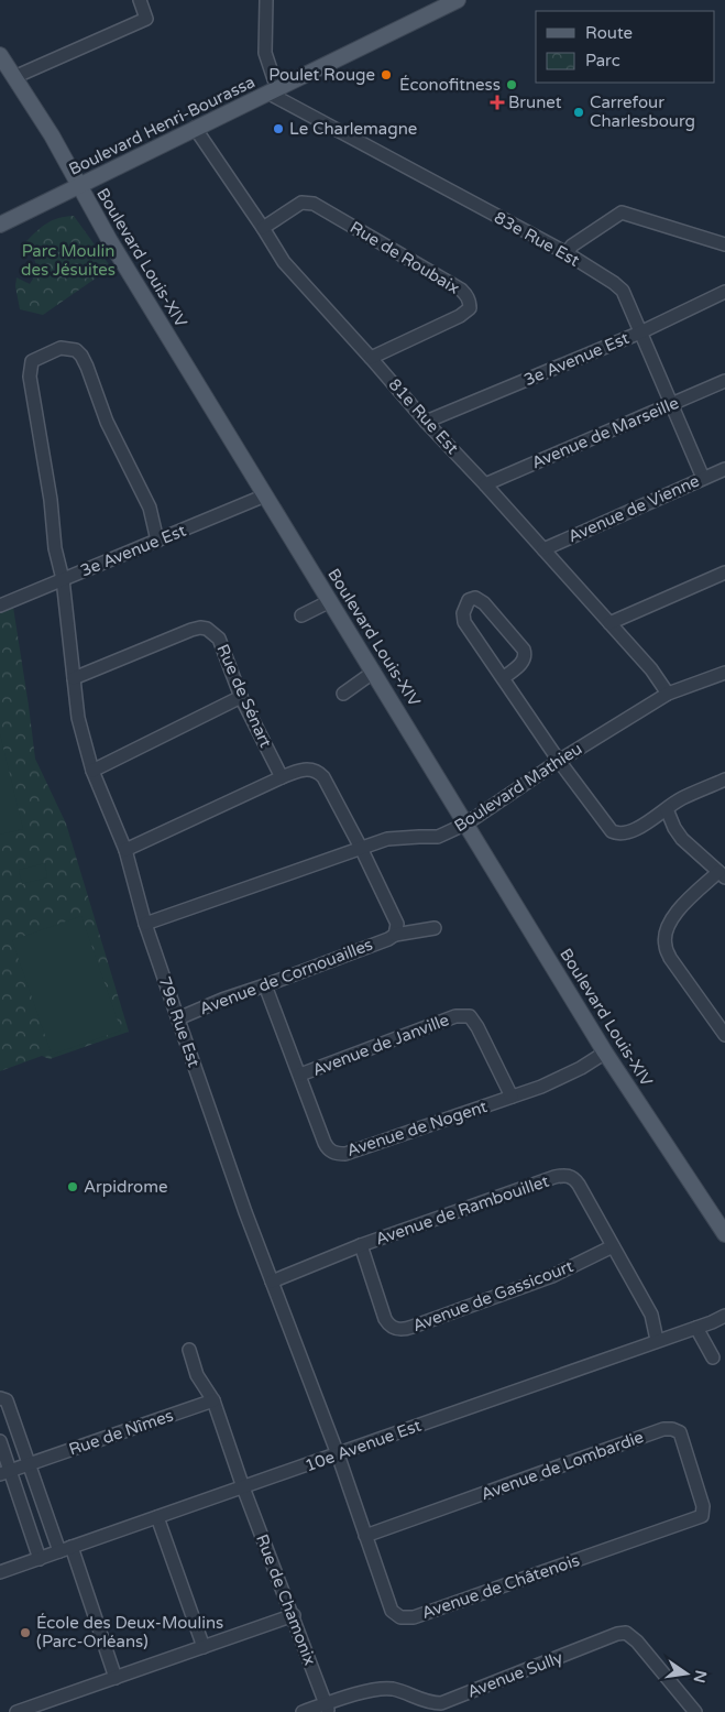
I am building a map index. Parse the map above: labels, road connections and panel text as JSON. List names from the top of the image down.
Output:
{
  "streets": {
    "main road": ["Boulevard Henri-Bourassa", "Boulevard Louis-XIV"],
    "street": [
      "83e Rue Est",
      "Rue de Roubaix",
      "3e Avenue Est",
      "81e Rue Est",
      "Avenue de Marseille",
      "Avenue de Vienne",
      "Rue de Sénart",
      "Boulevard Mathieu",
      "Avenue de Cornouailles",
      "79e Rue Est",
      "Avenue de Janville",
      "Avenue de Nogent",
      "Avenue de Rambouillet",
      "Avenue de Gassicourt",
      "Rue de Nîmes",
      "10e Avenue Est",
      "Avenue de Lombardie",
      "Avenue de Châtenois",
      "Rue de Chamonix",
      "Avenue Sully"
    ]
  },
  "crossings": [
    ["Boulevard Henri-Bourassa", "83e Rue Est"],
    ["Boulevard Henri-Bourassa", "Boulevard Louis-XIV"],
    ["Boulevard Henri-Bourassa", "81e Rue Est"],
    ["83e Rue Est", "3e Avenue Est"],
    ["83e Rue Est", "Avenue de Marseille"],
    ["83e Rue Est", "Avenue de Vienne"],
    ["Boulevard Louis-XIV", "3e Avenue Est"],
    ["Boulevard Louis-XIV", "Boulevard Mathieu"],
    ["Boulevard Louis-XIV", "Avenue de Nogent"],
    ["Rue de Roubaix", "81e Rue Est"],
    ["3e Avenue Est", "81e Rue Est"],
    ["3e Avenue Est", "79e Rue Est"],
    ["81e Rue Est", "Avenue de Marseille"],
    ["81e Rue Est", "Avenue de Vienne"],
    ["81e Rue Est", "Boulevard Mathieu"],
    ["Rue de Sénart", "Avenue de Cornouailles"],
    ["Rue de Sénart", "79e Rue Est"],
    ["Boulevard Mathieu", "Avenue de Cornouailles"],
    ["Boulevard Mathieu", "79e Rue Est"],
    ["Avenue de Cornouailles", "79e Rue Est"],
    ["Avenue de Cornouailles", "Avenue de Nogent"],
    ["79e Rue Est", "Avenue de Rambouillet"],
    ["79e Rue Est", "10e Avenue Est"],
    ["79e Rue Est", "Avenue de Châtenois"],
    ["Avenue de Janville", "Avenue de Nogent"],
    ["Avenue de Rambouillet", "Avenue de Gassicourt"],
    ["Avenue de Rambouillet", "10e Avenue Est"],
    ["10e Avenue Est", "Avenue de Châtenois"],
    ["10e Avenue Est", "Rue de Chamonix"],
    ["Avenue de Lombardie", "Avenue de Châtenois"],
    ["Rue de Chamonix", "Avenue Sully"]
  ],
  "parks": ["Parc Moulin des Jésuites"],
  "places": {
    "other": [
      "Poulet Rouge",
      "Éconofitness",
      "Carrefour Charlesbourg",
      "Le Charlemagne",
      "Arpidrome",
      "École des Deux-Moulins (Parc-Orléans)"
    ],
    "health": ["Brunet"]
  },
  "legend": ["Route", "Parc"],
  "north": "right"
}
